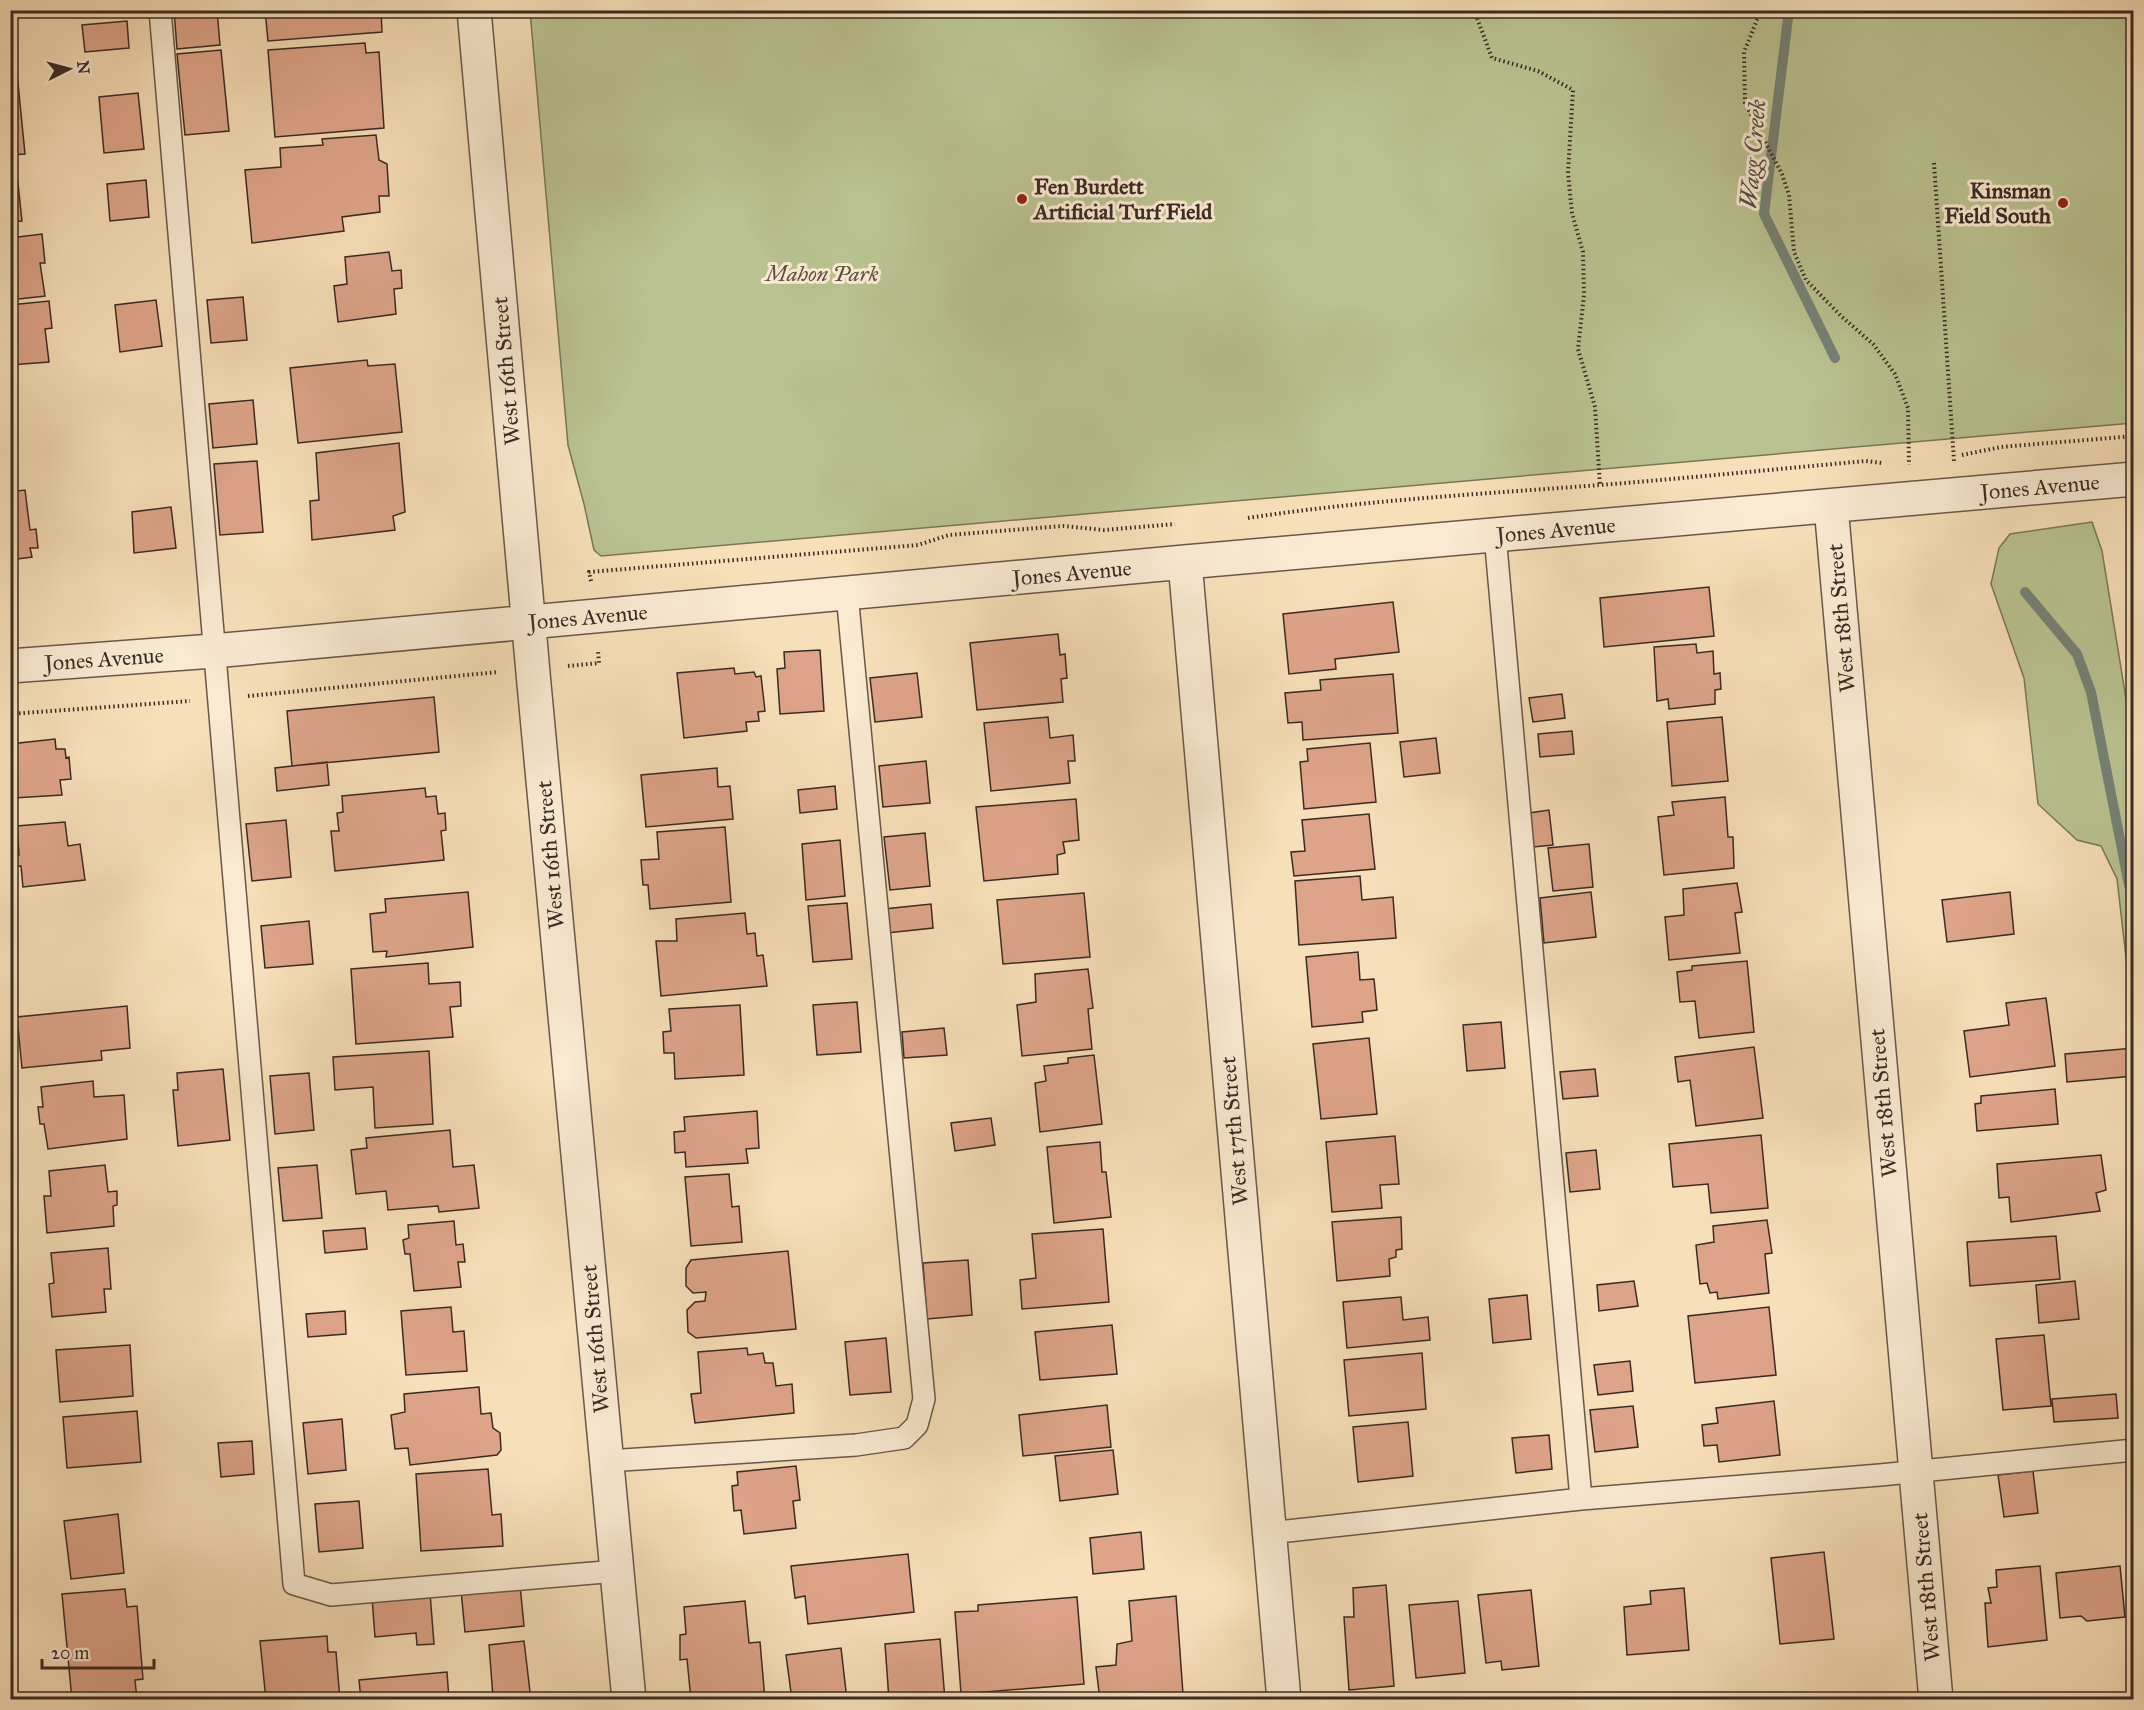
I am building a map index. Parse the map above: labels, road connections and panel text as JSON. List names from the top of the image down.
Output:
{
  "streets": {
    "street": [
      "West 16th Street",
      "Jones Avenue",
      "West 18th Street",
      "West 17th Street"
    ]
  },
  "crossings": [
    ["West 16th Street", "Jones Avenue"],
    ["Jones Avenue", "West 18th Street"],
    ["Jones Avenue", "West 17th Street"]
  ],
  "water": ["Wagg Creek"],
  "parks": ["Mahon Park"],
  "places": ["Fen Burdett Artificial Turf Field", "Kinsman Field South"],
  "scale_bar": "20 m",
  "north": "right"
}
